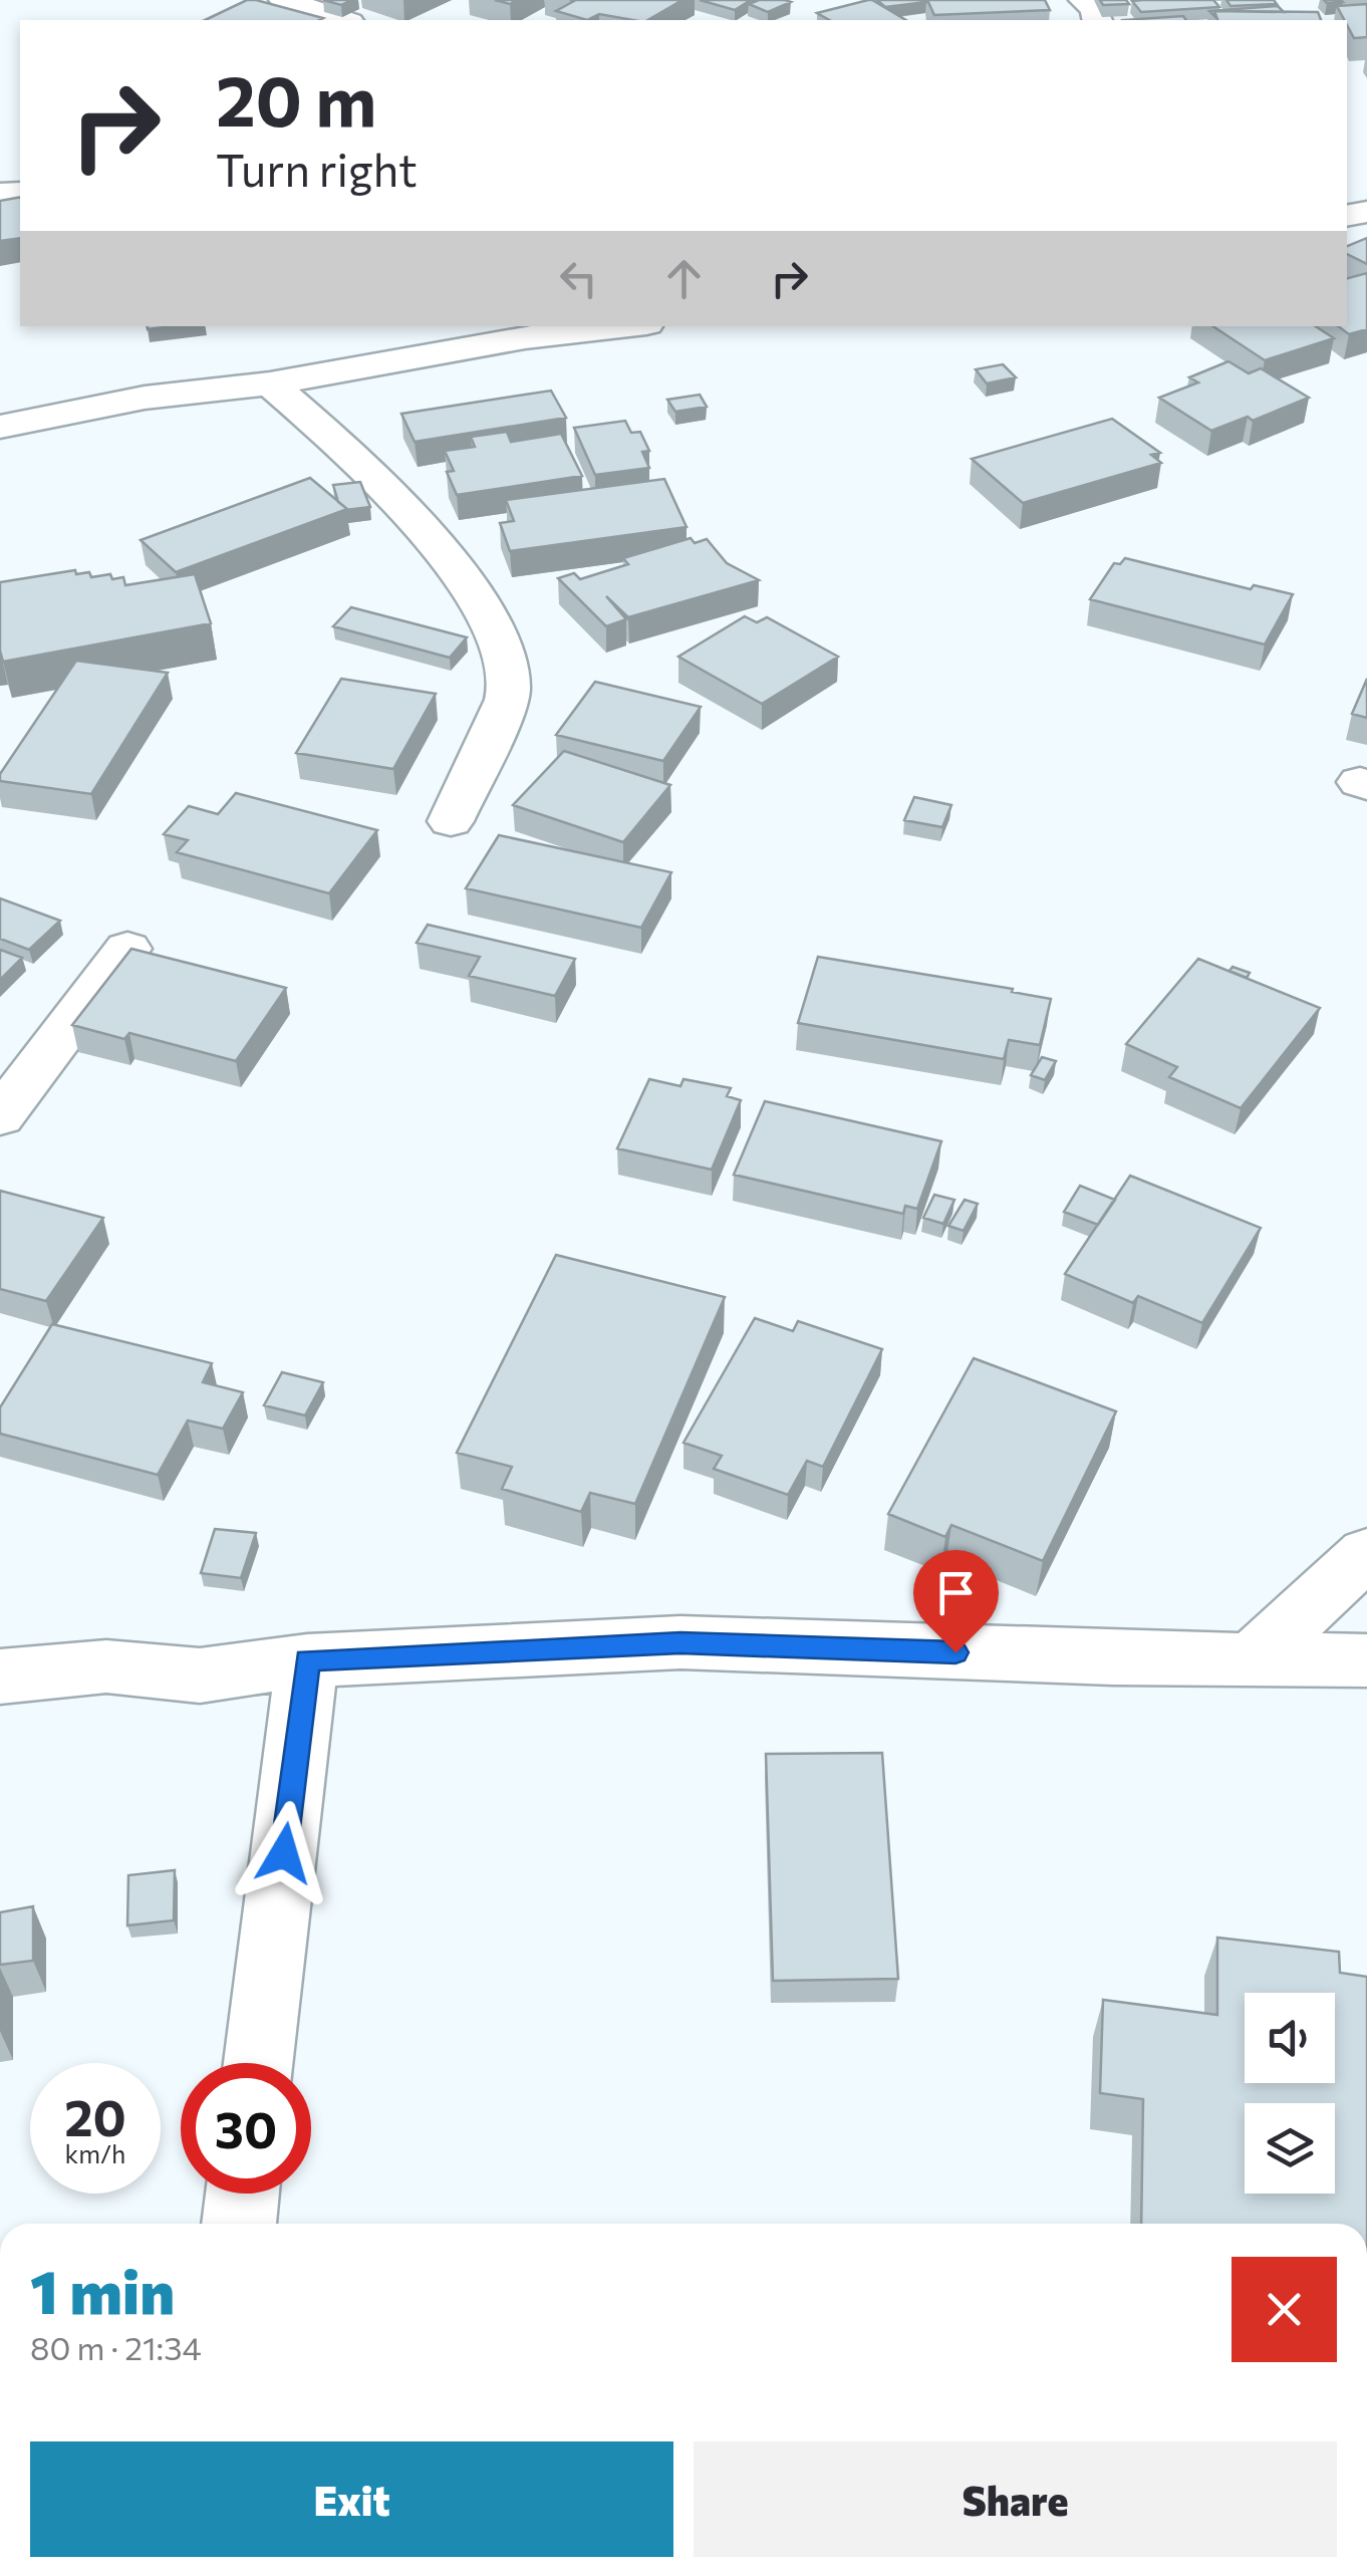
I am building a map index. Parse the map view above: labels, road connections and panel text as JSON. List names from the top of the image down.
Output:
{
  "page": {
    "turn": ["20 m", "Turn right"],
    "speed": "20 km/h",
    "limit": "30",
    "heading": ["1 min", "80 m · 21:34"],
    "buttons": ["Exit", "Share"]
  }
}
